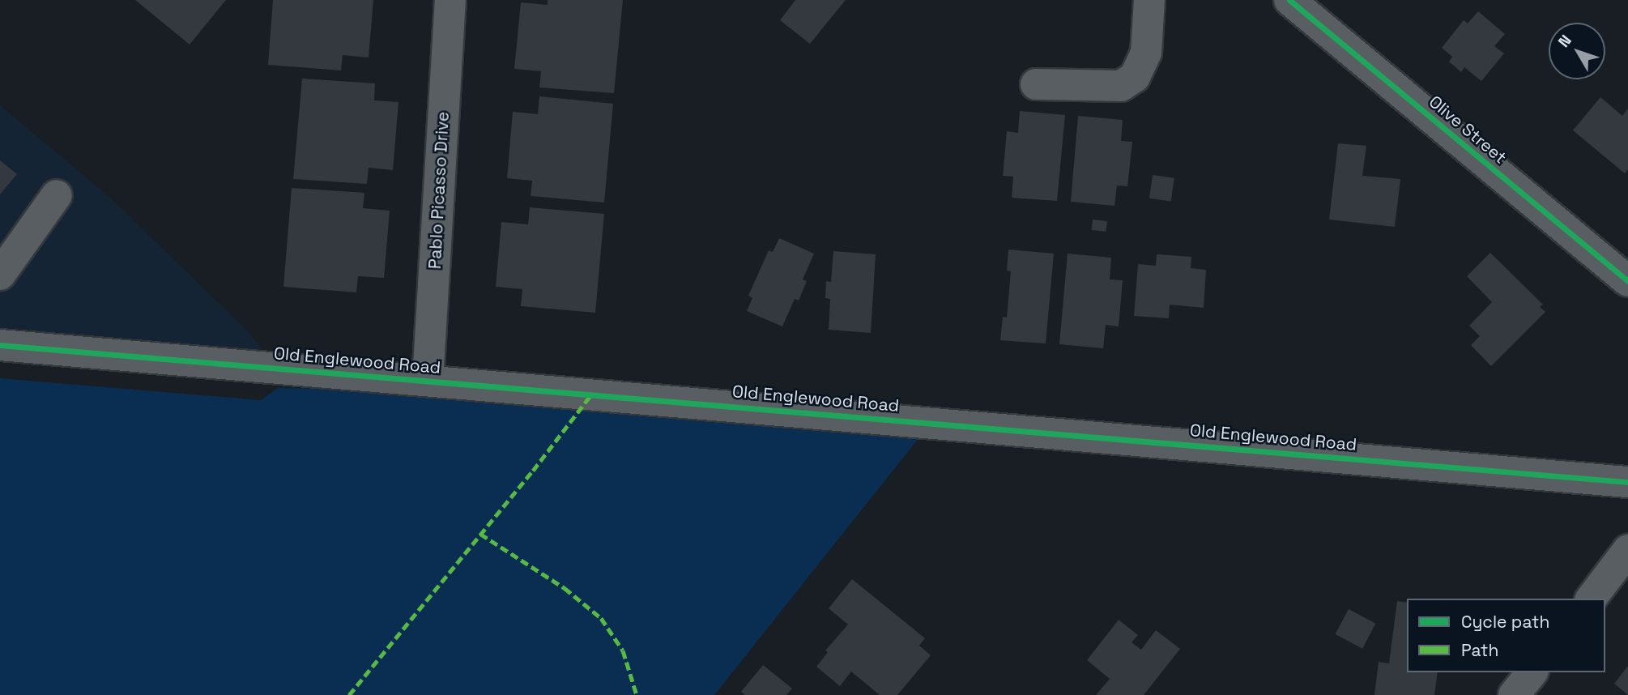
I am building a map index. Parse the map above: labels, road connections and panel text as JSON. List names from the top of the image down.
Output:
{
  "streets": {
    "street": ["Olive Street", "Pablo Picasso Drive", "Old Englewood Road"]
  },
  "crossings": [
    ["Pablo Picasso Drive", "Old Englewood Road"]
  ],
  "legend": ["Cycle path", "Path"],
  "north": "top left"
}
